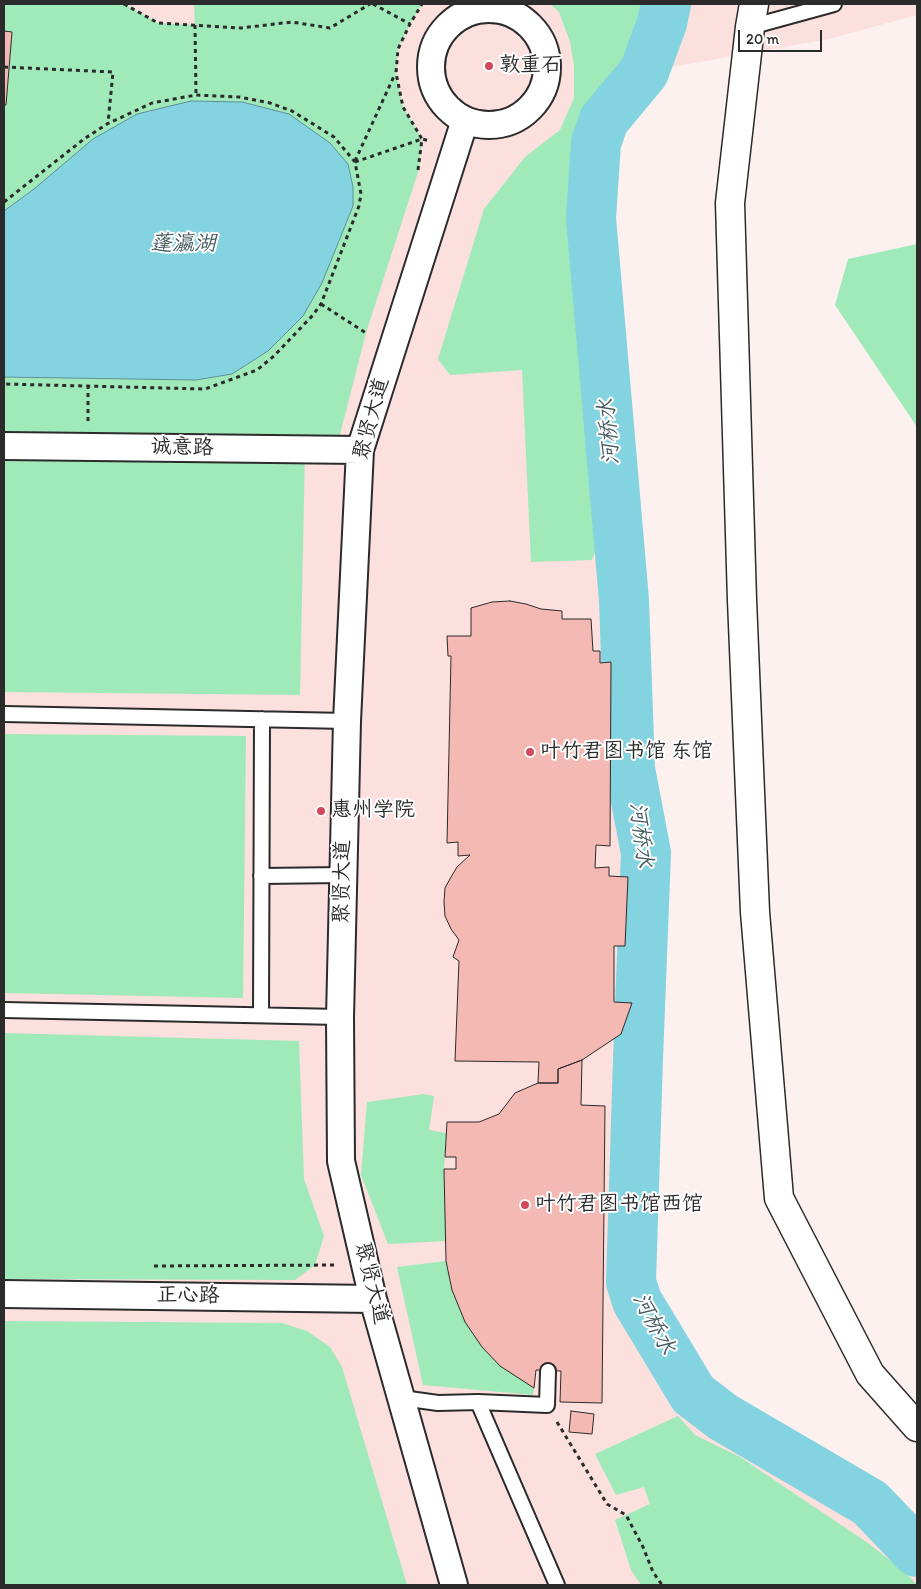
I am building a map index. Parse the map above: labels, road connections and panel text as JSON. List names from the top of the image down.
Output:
{
  "streets": {
    "street": ["聚贤大道", "诚意路", "正心路"]
  },
  "crossings": [
    ["聚贤大道", "诚意路"],
    ["聚贤大道", "正心路"]
  ],
  "water": ["蓬瀛湖", "河桥水"],
  "places": [
    "敦重石",
    "叶竹君图书馆 东馆",
    "惠州学院",
    "叶竹君图书馆西馆"
  ],
  "scale_bar": "20 m"
}
